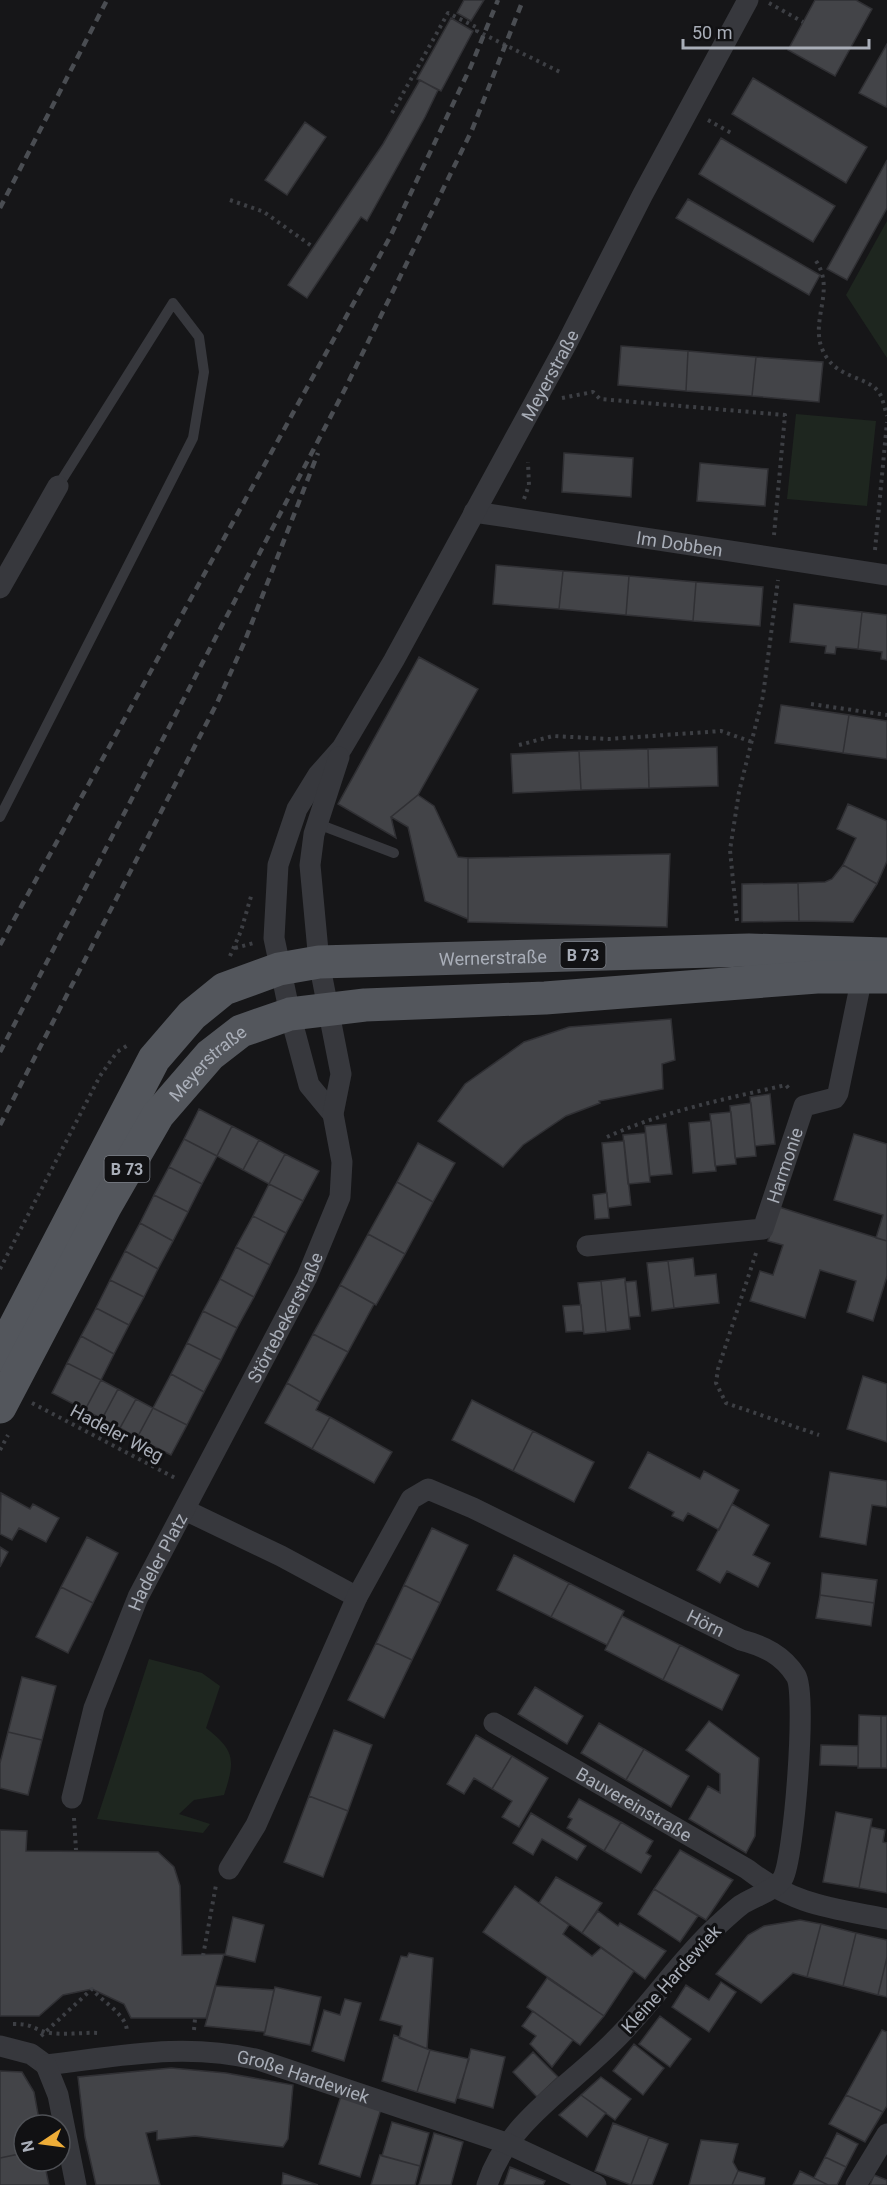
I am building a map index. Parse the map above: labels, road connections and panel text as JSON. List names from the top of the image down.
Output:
{
  "streets": {
    "main road": ["Meyerstraße", "B 73", "Wernerstraße"],
    "street": [
      "Im Dobben",
      "Harmonie",
      "Störtebekerstraße",
      "Hadeler Platz",
      "Hörn",
      "Bauvereinstraße",
      "Kleine Hardewiek",
      "Große Hardewiek"
    ],
    "path": ["Hadeler Weg"]
  },
  "crossings": [
    ["Meyerstraße", "Im Dobben"],
    ["Meyerstraße", "B 73"],
    ["Meyerstraße", "Wernerstraße"],
    ["Meyerstraße", "Störtebekerstraße"],
    ["Meyerstraße", "Hadeler Weg"],
    ["B 73", "Wernerstraße"],
    ["B 73", "Harmonie"],
    ["B 73", "Störtebekerstraße"],
    ["Wernerstraße", "Harmonie"],
    ["Störtebekerstraße", "Hadeler Weg"],
    ["Störtebekerstraße", "Hadeler Platz"],
    ["Hadeler Platz", "Hörn"],
    ["Hörn", "Bauvereinstraße"],
    ["Hörn", "Kleine Hardewiek"],
    ["Bauvereinstraße", "Kleine Hardewiek"],
    ["Kleine Hardewiek", "Große Hardewiek"]
  ],
  "scale_bar": "50 m",
  "north": "left"
}
